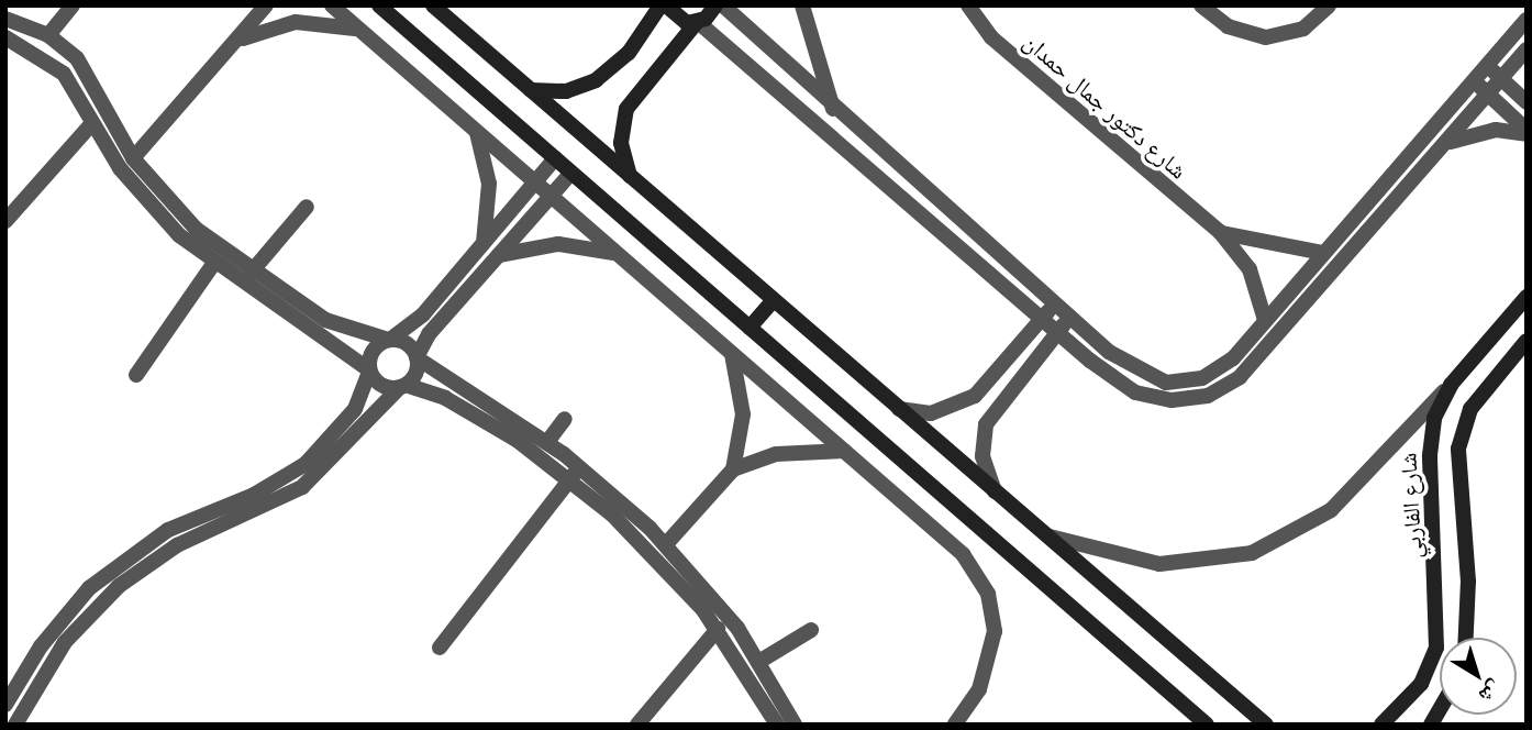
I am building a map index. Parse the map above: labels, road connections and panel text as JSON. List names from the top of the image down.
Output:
{
  "streets": {
    "street": ["شارع دكتور جمال حمدان", "شارع الفاربي"]
  },
  "north": "bottom right"
}
